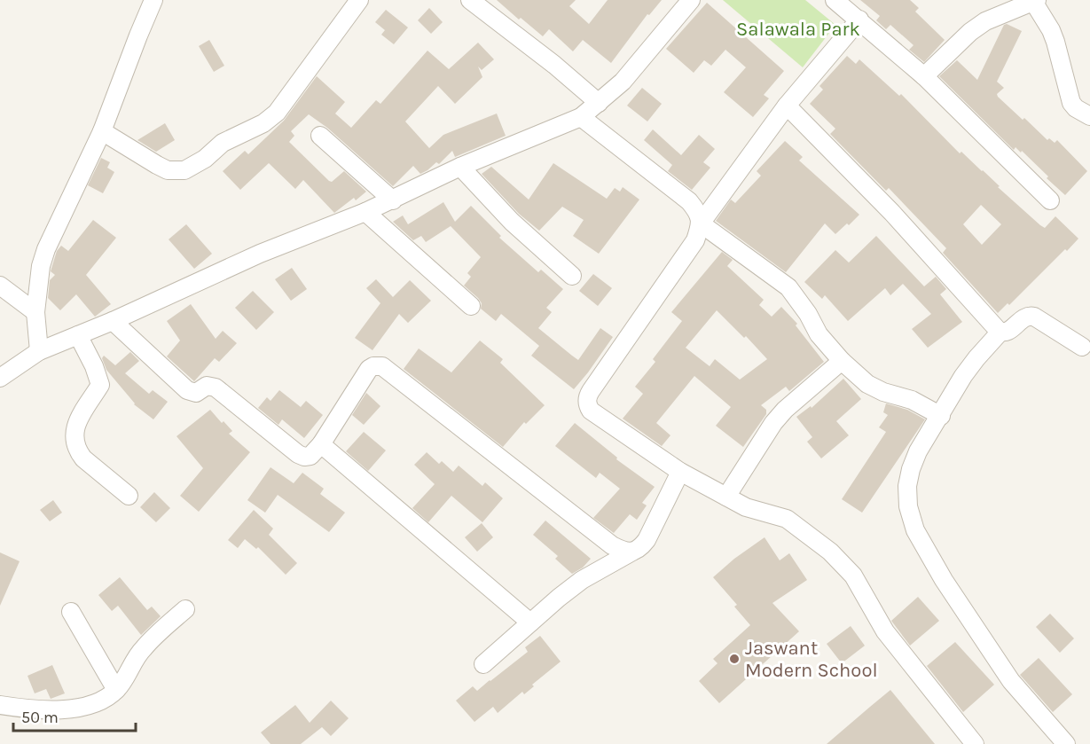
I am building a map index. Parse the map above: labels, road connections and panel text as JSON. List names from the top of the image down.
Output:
{
  "parks": ["Salawala Park"],
  "places": ["Jaswant Modern School"],
  "scale_bar": "50 m"
}
